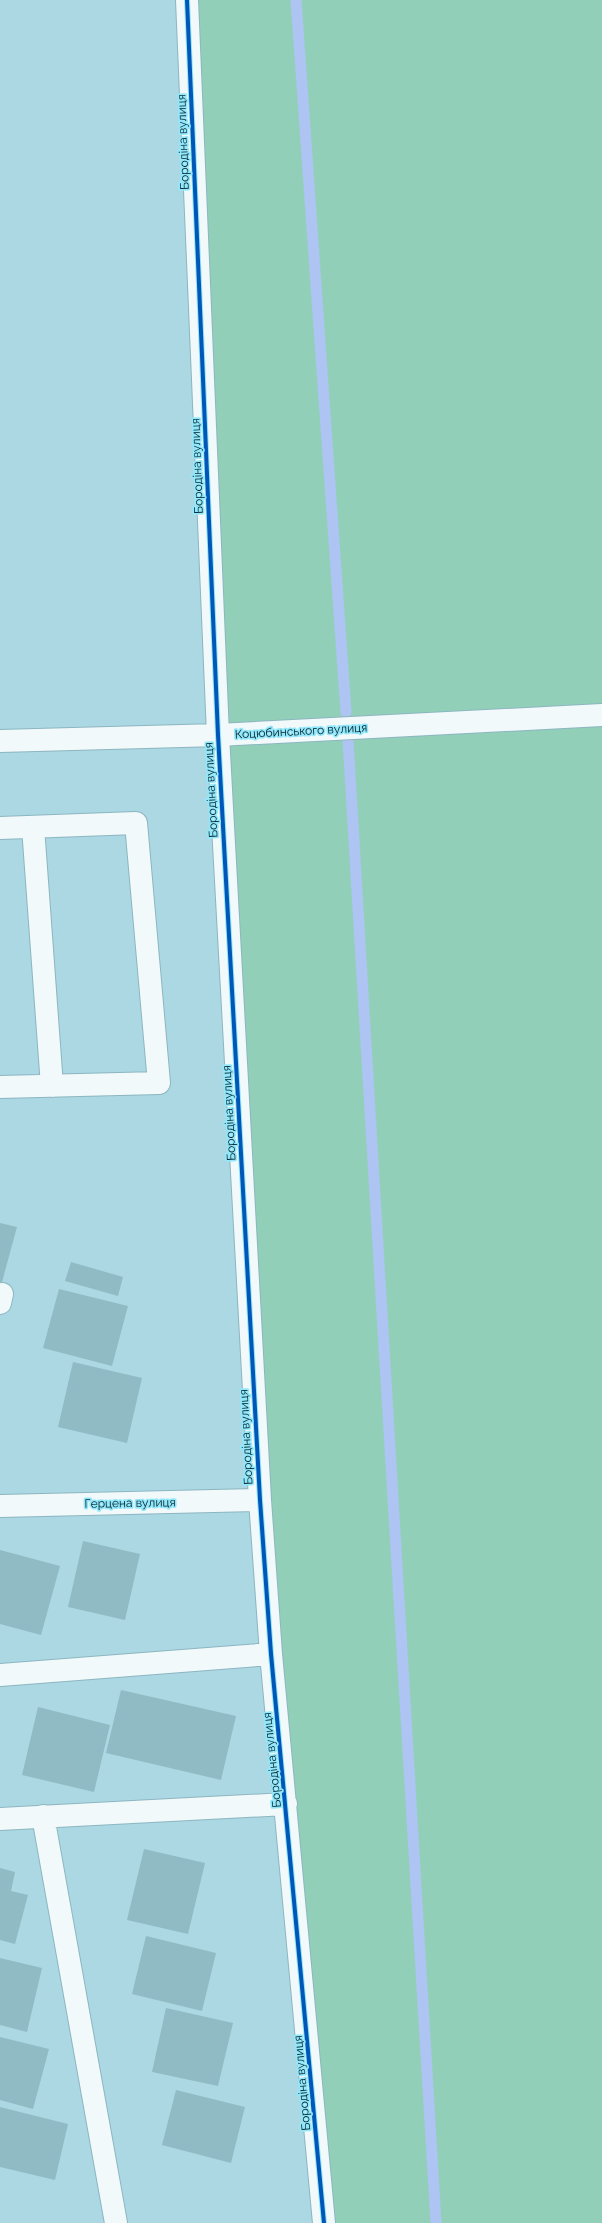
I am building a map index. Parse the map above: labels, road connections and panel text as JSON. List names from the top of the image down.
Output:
{
  "streets": {
    "street": ["Бородіна вулиця", "Коцюбинського вулиця", "Герцена вулиця"]
  },
  "crossings": [
    ["Бородіна вулиця", "Коцюбинського вулиця"],
    ["Бородіна вулиця", "Герцена вулиця"]
  ]
}
